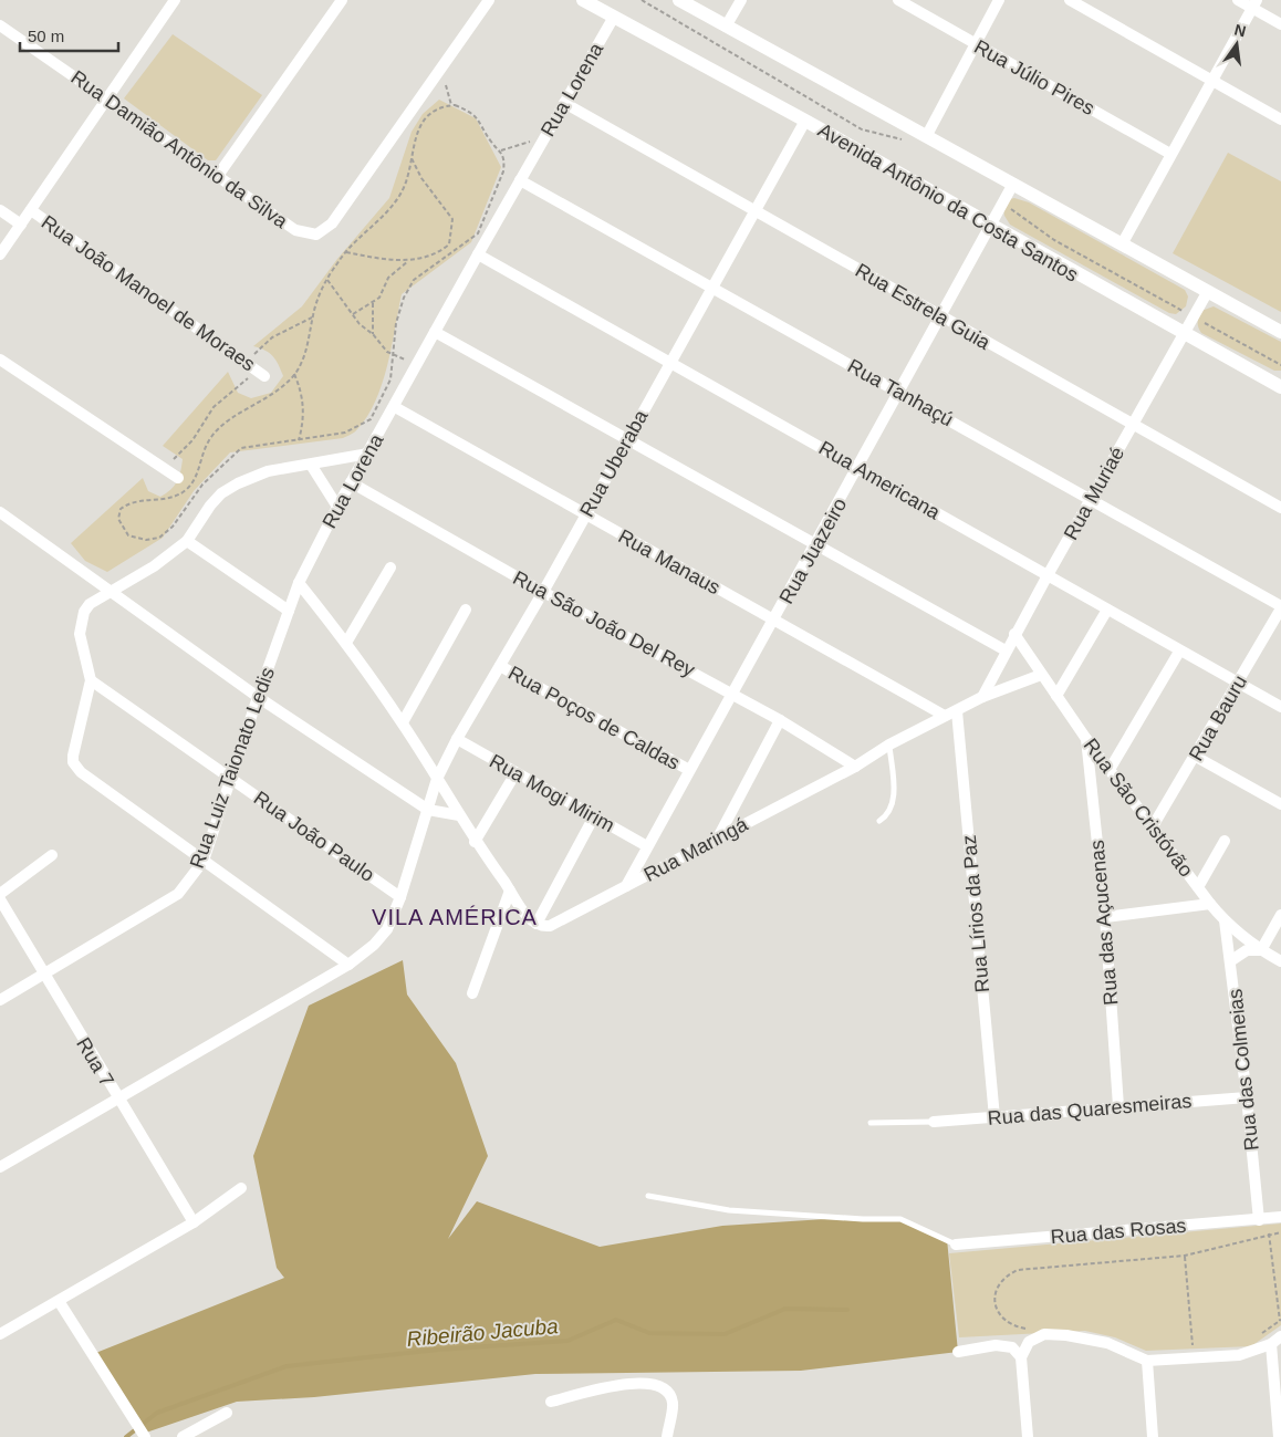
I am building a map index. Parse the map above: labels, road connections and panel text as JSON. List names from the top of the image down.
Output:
{
  "streets": {
    "street": [
      "Rua Júlio Pires",
      "Rua Lorena",
      "Rua Damião Antônio da Silva",
      "Avenida Antônio da Costa Santos",
      "Rua João Manoel de Moraes",
      "Rua Estrela Guia",
      "Rua Tanhaçú",
      "Rua Uberaba",
      "Rua Americana",
      "Rua Muriaé",
      "Rua Juazeiro",
      "Rua Manaus",
      "Rua São João Del Rey",
      "Rua Poços de Caldas",
      "Rua Bauru",
      "Rua Luiz Taionato Ledis",
      "Rua Mogi Mirim",
      "Rua São Cristóvão",
      "Rua João Paulo",
      "Rua Maringá",
      "Rua Lírios da Paz",
      "Rua das Açucenas",
      "Rua 7",
      "Rua das Colmeias",
      "Rua das Quaresmeiras",
      "Rua das Rosas"
    ]
  },
  "crossings": [
    ["Rua Lorena", "Avenida Antônio da Costa Santos"],
    ["Rua Lorena", "Rua Estrela Guia"],
    ["Rua Lorena", "Rua Tanhaçú"],
    ["Rua Lorena", "Rua Americana"],
    ["Rua Lorena", "Rua Manaus"],
    ["Rua Lorena", "Rua São João Del Rey"],
    ["Rua Lorena", "Rua Luiz Taionato Ledis"],
    ["Avenida Antônio da Costa Santos", "Rua Uberaba"],
    ["Avenida Antônio da Costa Santos", "Rua Muriaé"],
    ["Avenida Antônio da Costa Santos", "Rua Juazeiro"],
    ["Rua Estrela Guia", "Rua Uberaba"],
    ["Rua Estrela Guia", "Rua Muriaé"],
    ["Rua Estrela Guia", "Rua Juazeiro"],
    ["Rua Tanhaçú", "Rua Uberaba"],
    ["Rua Tanhaçú", "Rua Muriaé"],
    ["Rua Tanhaçú", "Rua Juazeiro"],
    ["Rua Tanhaçú", "Rua Bauru"],
    ["Rua Uberaba", "Rua Americana"],
    ["Rua Uberaba", "Rua Manaus"],
    ["Rua Uberaba", "Rua São João Del Rey"],
    ["Rua Uberaba", "Rua Poços de Caldas"],
    ["Rua Uberaba", "Rua Mogi Mirim"],
    ["Rua Uberaba", "Rua João Paulo"],
    ["Rua Americana", "Rua Muriaé"],
    ["Rua Americana", "Rua Juazeiro"],
    ["Rua Americana", "Rua Bauru"],
    ["Rua Muriaé", "Rua São Cristóvão"],
    ["Rua Juazeiro", "Rua Manaus"],
    ["Rua Juazeiro", "Rua São João Del Rey"],
    ["Rua Juazeiro", "Rua Poços de Caldas"],
    ["Rua Juazeiro", "Rua Mogi Mirim"],
    ["Rua Juazeiro", "Rua Maringá"],
    ["Rua São João Del Rey", "Rua Maringá"],
    ["Rua Bauru", "Rua São Cristóvão"],
    ["Rua Luiz Taionato Ledis", "Rua João Paulo"],
    ["Rua Luiz Taionato Ledis", "Rua 7"],
    ["Rua São Cristóvão", "Rua das Açucenas"],
    ["Rua São Cristóvão", "Rua das Colmeias"],
    ["Rua Lírios da Paz", "Rua das Quaresmeiras"],
    ["Rua das Açucenas", "Rua das Quaresmeiras"],
    ["Rua das Colmeias", "Rua das Quaresmeiras"],
    ["Rua das Colmeias", "Rua das Rosas"]
  ],
  "districts": ["VILA AMÉRICA"],
  "water": ["Ribeirão Jacuba"],
  "scale_bar": "50 m",
  "north": "top"
}
